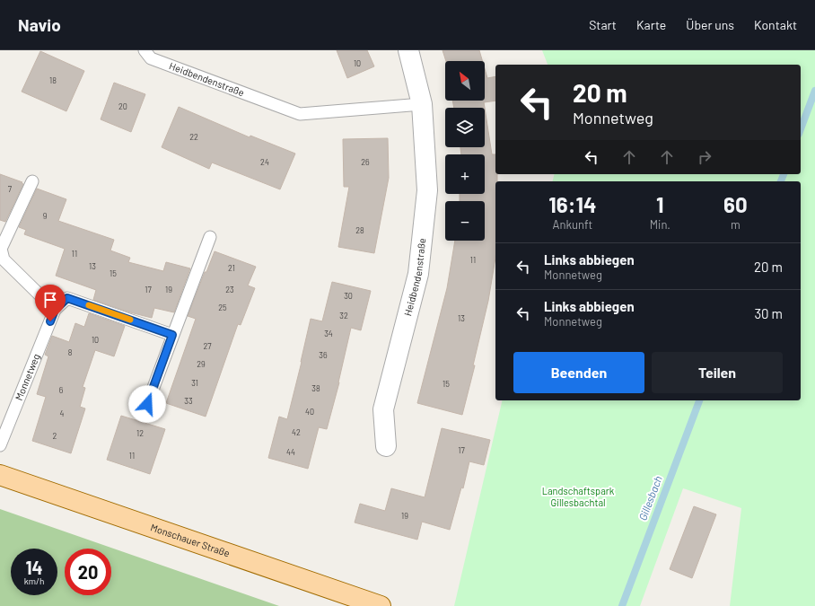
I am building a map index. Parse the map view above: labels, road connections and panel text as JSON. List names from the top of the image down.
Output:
{
  "streets": {
    "main road": ["Monschauer Straße"],
    "street": ["Heidbendenstraße"],
    "lane": ["Monnetweg"]
  },
  "water": ["Gillesbach"],
  "parks": ["Landschaftspark Gillesbachtal"],
  "house_numbers": [
    "10",
    "18",
    "20",
    "22",
    "24",
    "26",
    "7",
    "9",
    "28",
    "11",
    "11",
    "13",
    "21",
    "15",
    "17",
    "19",
    "23",
    "30",
    "25",
    "32",
    "13",
    "34",
    "10",
    "27",
    "8",
    "36",
    "29",
    "31",
    "15",
    "38",
    "6",
    "33",
    "40",
    "4",
    "42",
    "12",
    "2",
    "17",
    "44",
    "11",
    "19"
  ],
  "north": "top left",
  "page": {
    "header": "Navio",
    "nav": [
      "Start",
      "Karte",
      "Über uns",
      "Kontakt"
    ],
    "map_buttons": ["+", "−"],
    "turn": ["20 m", "Monnetweg"],
    "eta": [
      "16:14",
      "Ankunft",
      "1",
      "Min.",
      "60",
      "m"
    ],
    "list": [
      {
        "name": "Links abbiegen",
        "note": "Monnetweg",
        "value": "20 m"
      },
      {
        "name": "Links abbiegen",
        "note": "Monnetweg",
        "value": "30 m"
      }
    ],
    "buttons": ["Beenden", "Teilen"],
    "speed": "14 km/h",
    "limit": "20"
  }
}
